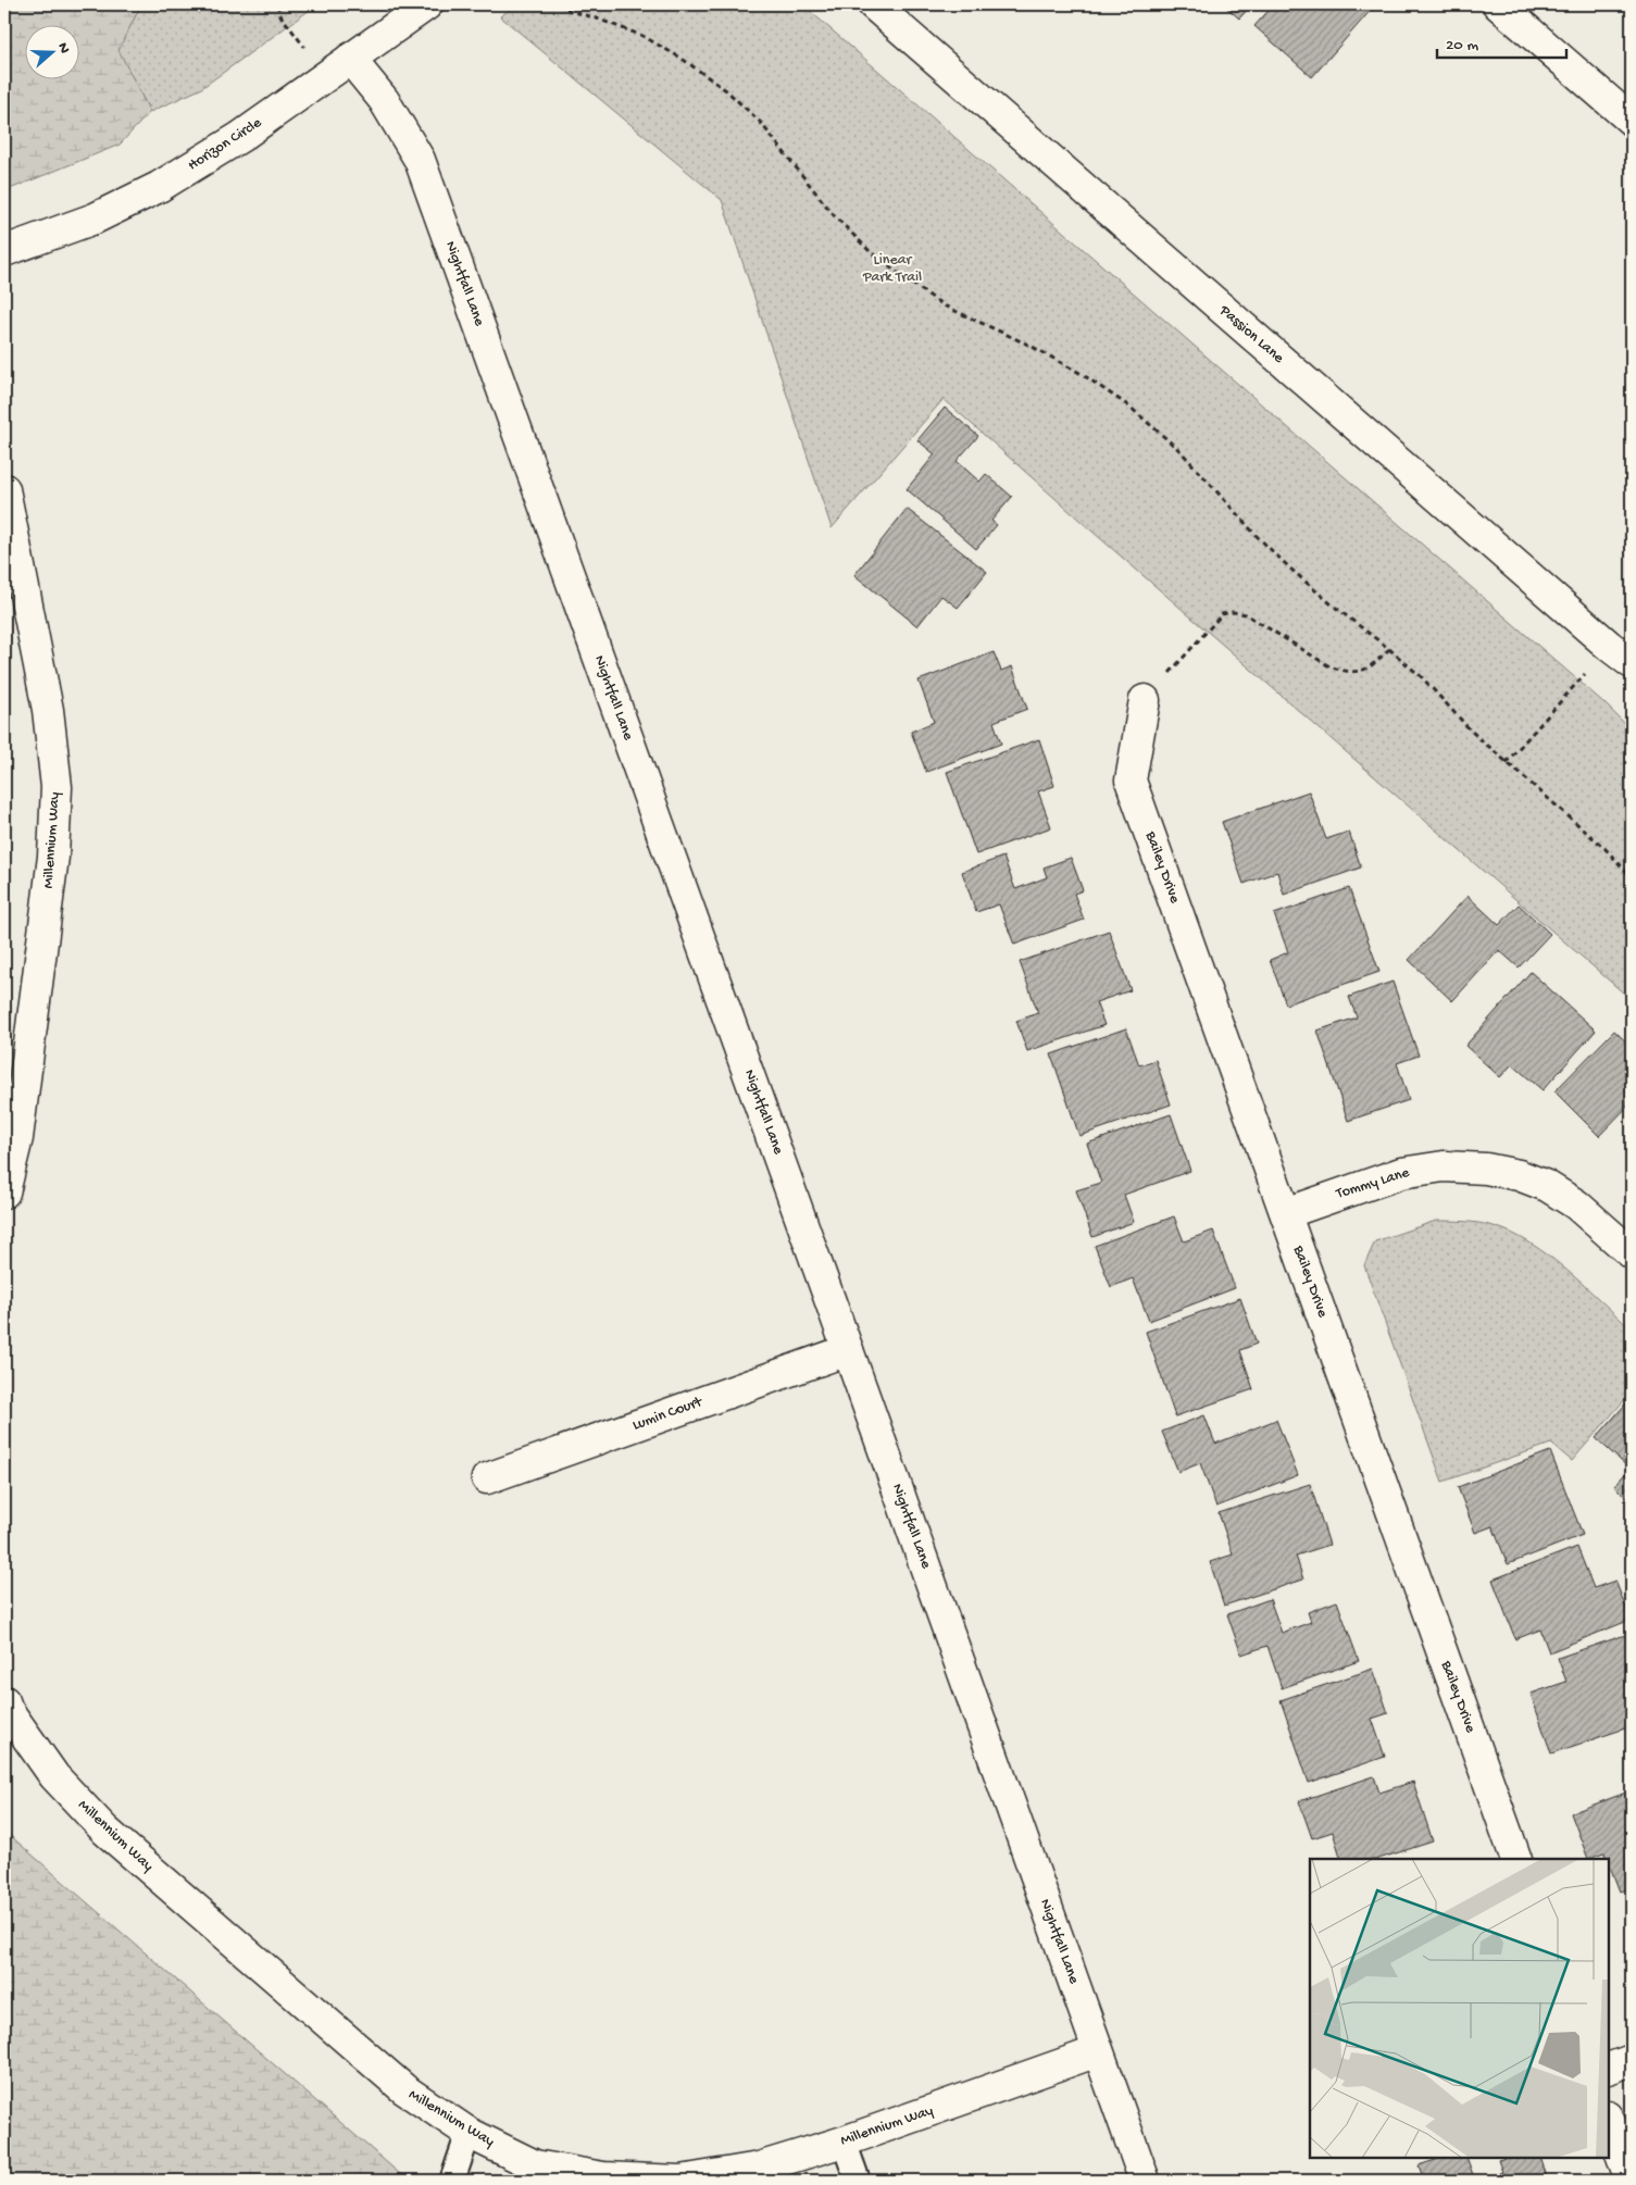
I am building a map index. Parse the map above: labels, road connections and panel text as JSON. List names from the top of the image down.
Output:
{
  "streets": {
    "street": [
      "Horizon Circle",
      "Nightfall Lane",
      "Passion Lane",
      "Millennium Way",
      "Bailey Drive",
      "Tommy Lane",
      "Lumin Court"
    ]
  },
  "crossings": [
    ["Horizon Circle", "Nightfall Lane"],
    ["Nightfall Lane", "Millennium Way"],
    ["Nightfall Lane", "Lumin Court"],
    ["Bailey Drive", "Tommy Lane"]
  ],
  "parks": ["Linear Park Trail"],
  "scale_bar": "20 m",
  "north": "right"
}
